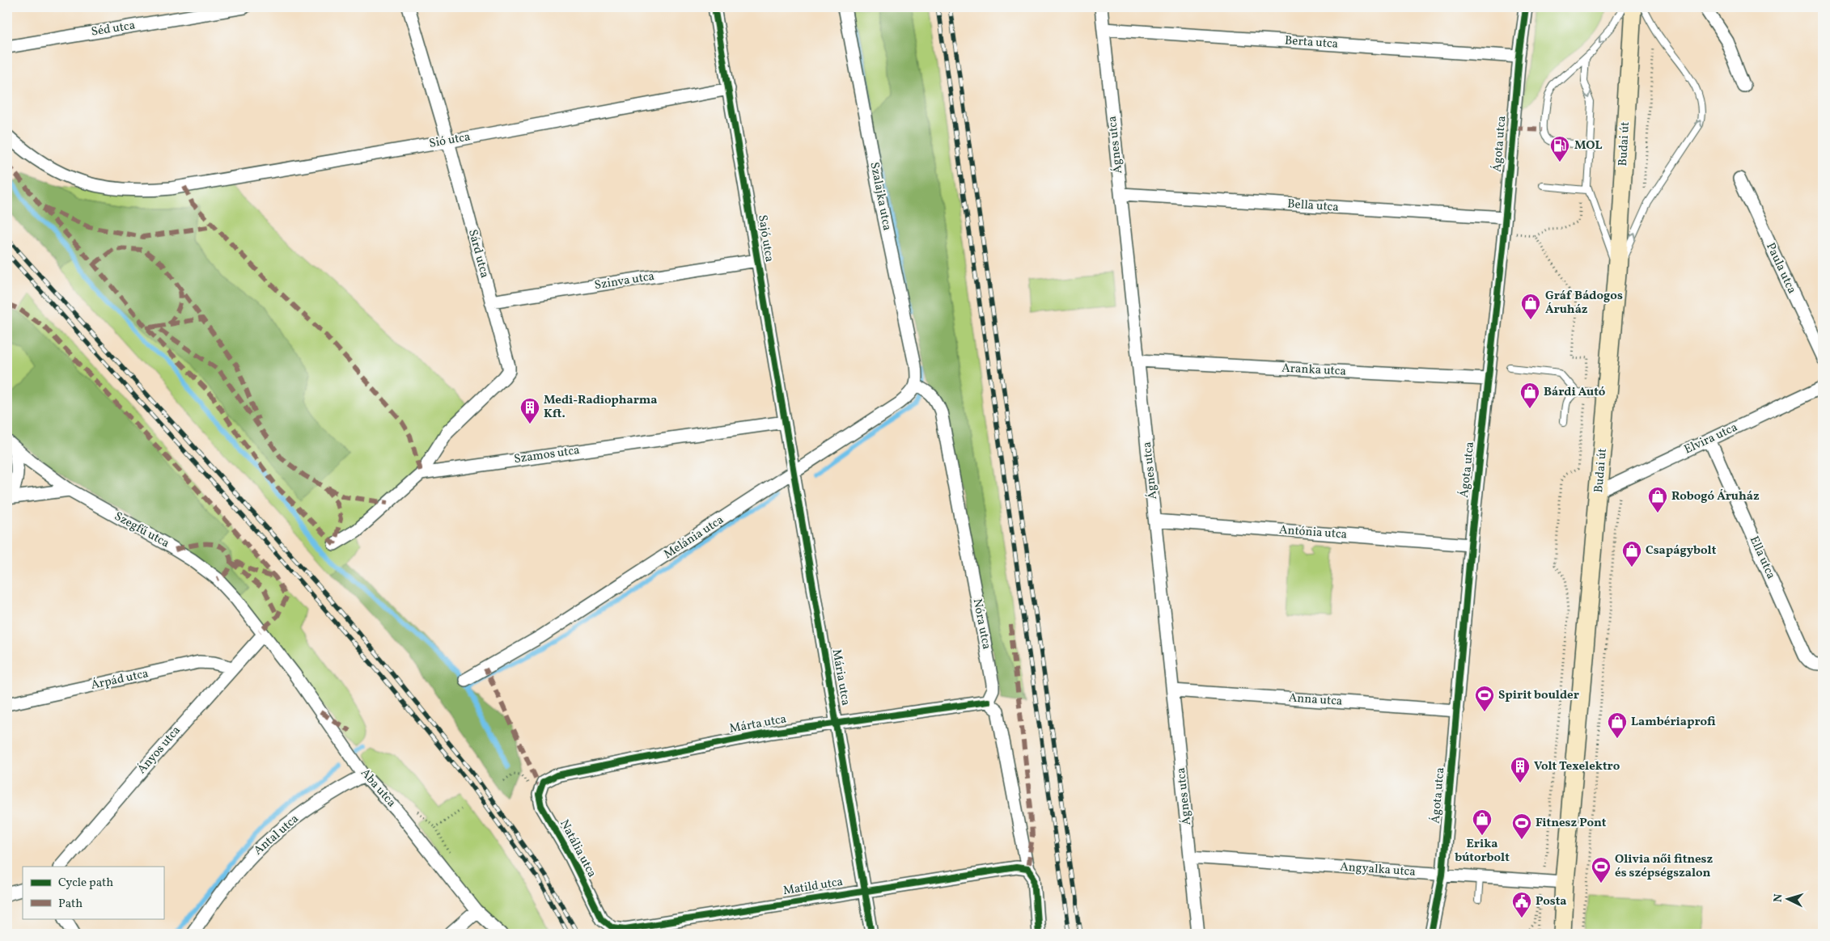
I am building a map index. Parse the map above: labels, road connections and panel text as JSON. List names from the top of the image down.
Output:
{
  "streets": {
    "main road": ["Budai út"],
    "street": [
      "Séd utca",
      "Berta utca",
      "Sió utca",
      "Ágota utca",
      "Ágnes utca",
      "Szalajka utca",
      "Bella utca",
      "Sajó utca",
      "Sárd utca",
      "Paula utca",
      "Szinva utca",
      "Aranka utca",
      "Elvira utca",
      "Szamos utca",
      "Szegfű utca",
      "Antónia utca",
      "Melánia utca",
      "Ella utca",
      "Nóra utca",
      "Mária utca",
      "Árpád utca",
      "Anna utca",
      "Márta utca",
      "Ányos utca",
      "Aba utca",
      "Antal utca",
      "Natália utca",
      "Angyalka utca",
      "Matild utca"
    ]
  },
  "crossings": [
    ["Berta utca", "Ágota utca"],
    ["Berta utca", "Ágnes utca"],
    ["Sió utca", "Sajó utca"],
    ["Sió utca", "Sárd utca"],
    ["Ágota utca", "Bella utca"],
    ["Ágota utca", "Aranka utca"],
    ["Ágota utca", "Antónia utca"],
    ["Ágota utca", "Anna utca"],
    ["Ágota utca", "Angyalka utca"],
    ["Budai út", "Elvira utca"],
    ["Budai út", "Angyalka utca"],
    ["Ágnes utca", "Bella utca"],
    ["Ágnes utca", "Aranka utca"],
    ["Ágnes utca", "Antónia utca"],
    ["Ágnes utca", "Anna utca"],
    ["Ágnes utca", "Angyalka utca"],
    ["Szalajka utca", "Melánia utca"],
    ["Szalajka utca", "Nóra utca"],
    ["Sajó utca", "Szinva utca"],
    ["Sajó utca", "Szamos utca"],
    ["Sajó utca", "Melánia utca"],
    ["Sajó utca", "Mária utca"],
    ["Sárd utca", "Szinva utca"],
    ["Sárd utca", "Szamos utca"],
    ["Elvira utca", "Ella utca"],
    ["Szegfű utca", "Ányos utca"],
    ["Szegfű utca", "Aba utca"],
    ["Melánia utca", "Nóra utca"],
    ["Melánia utca", "Mária utca"],
    ["Nóra utca", "Márta utca"],
    ["Mária utca", "Márta utca"],
    ["Mária utca", "Matild utca"],
    ["Árpád utca", "Ányos utca"],
    ["Márta utca", "Natália utca"],
    ["Ányos utca", "Aba utca"],
    ["Aba utca", "Antal utca"],
    ["Natália utca", "Matild utca"]
  ],
  "places": {
    "fuel station": ["MOL"],
    "shop": [
      "Gráf Bádogos Áruház",
      "Bárdi Autó",
      "Robogó Áruház",
      "Csapágybolt",
      "Lambériaprofi",
      "Erika bútorbolt"
    ],
    "building": ["Medi-Radiopharma Kft.", "Volt Texelektro"],
    "sports": ["Spirit boulder", "Fitnesz Pont", "Olivia női fitnesz és szépségszalon"],
    "public building": ["Posta"]
  },
  "legend": ["Cycle path", "Path"],
  "north": "left"
}
